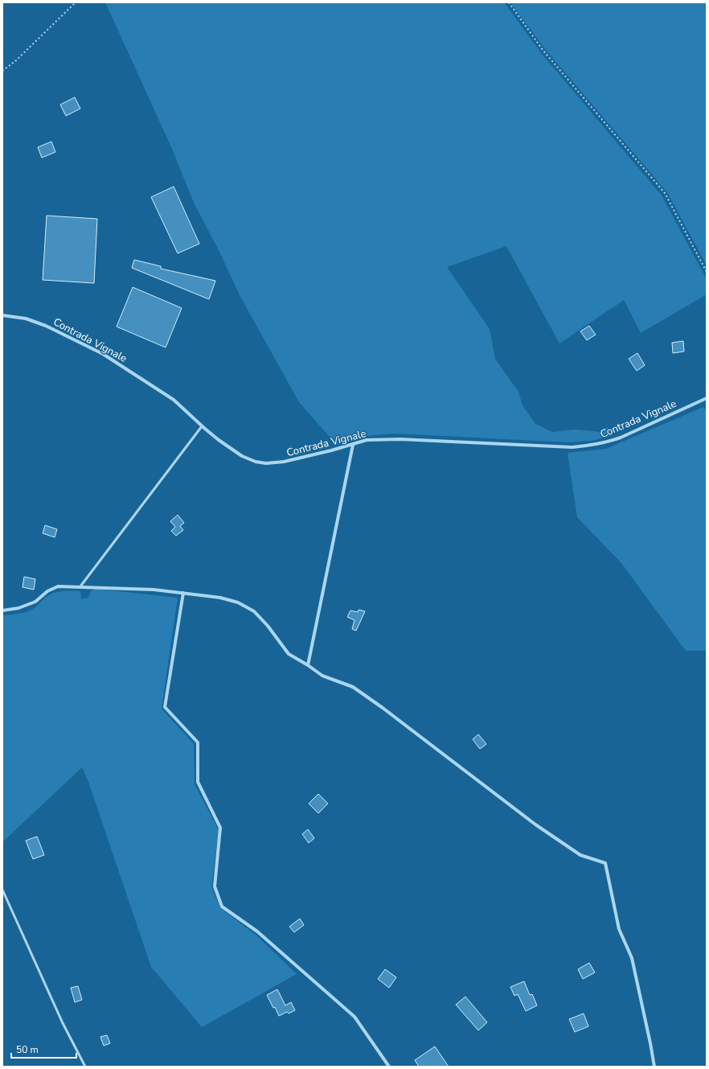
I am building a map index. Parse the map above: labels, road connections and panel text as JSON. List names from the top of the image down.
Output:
{
  "streets": {
    "street": ["Contrada Vignale"]
  },
  "scale_bar": "50 m"
}
